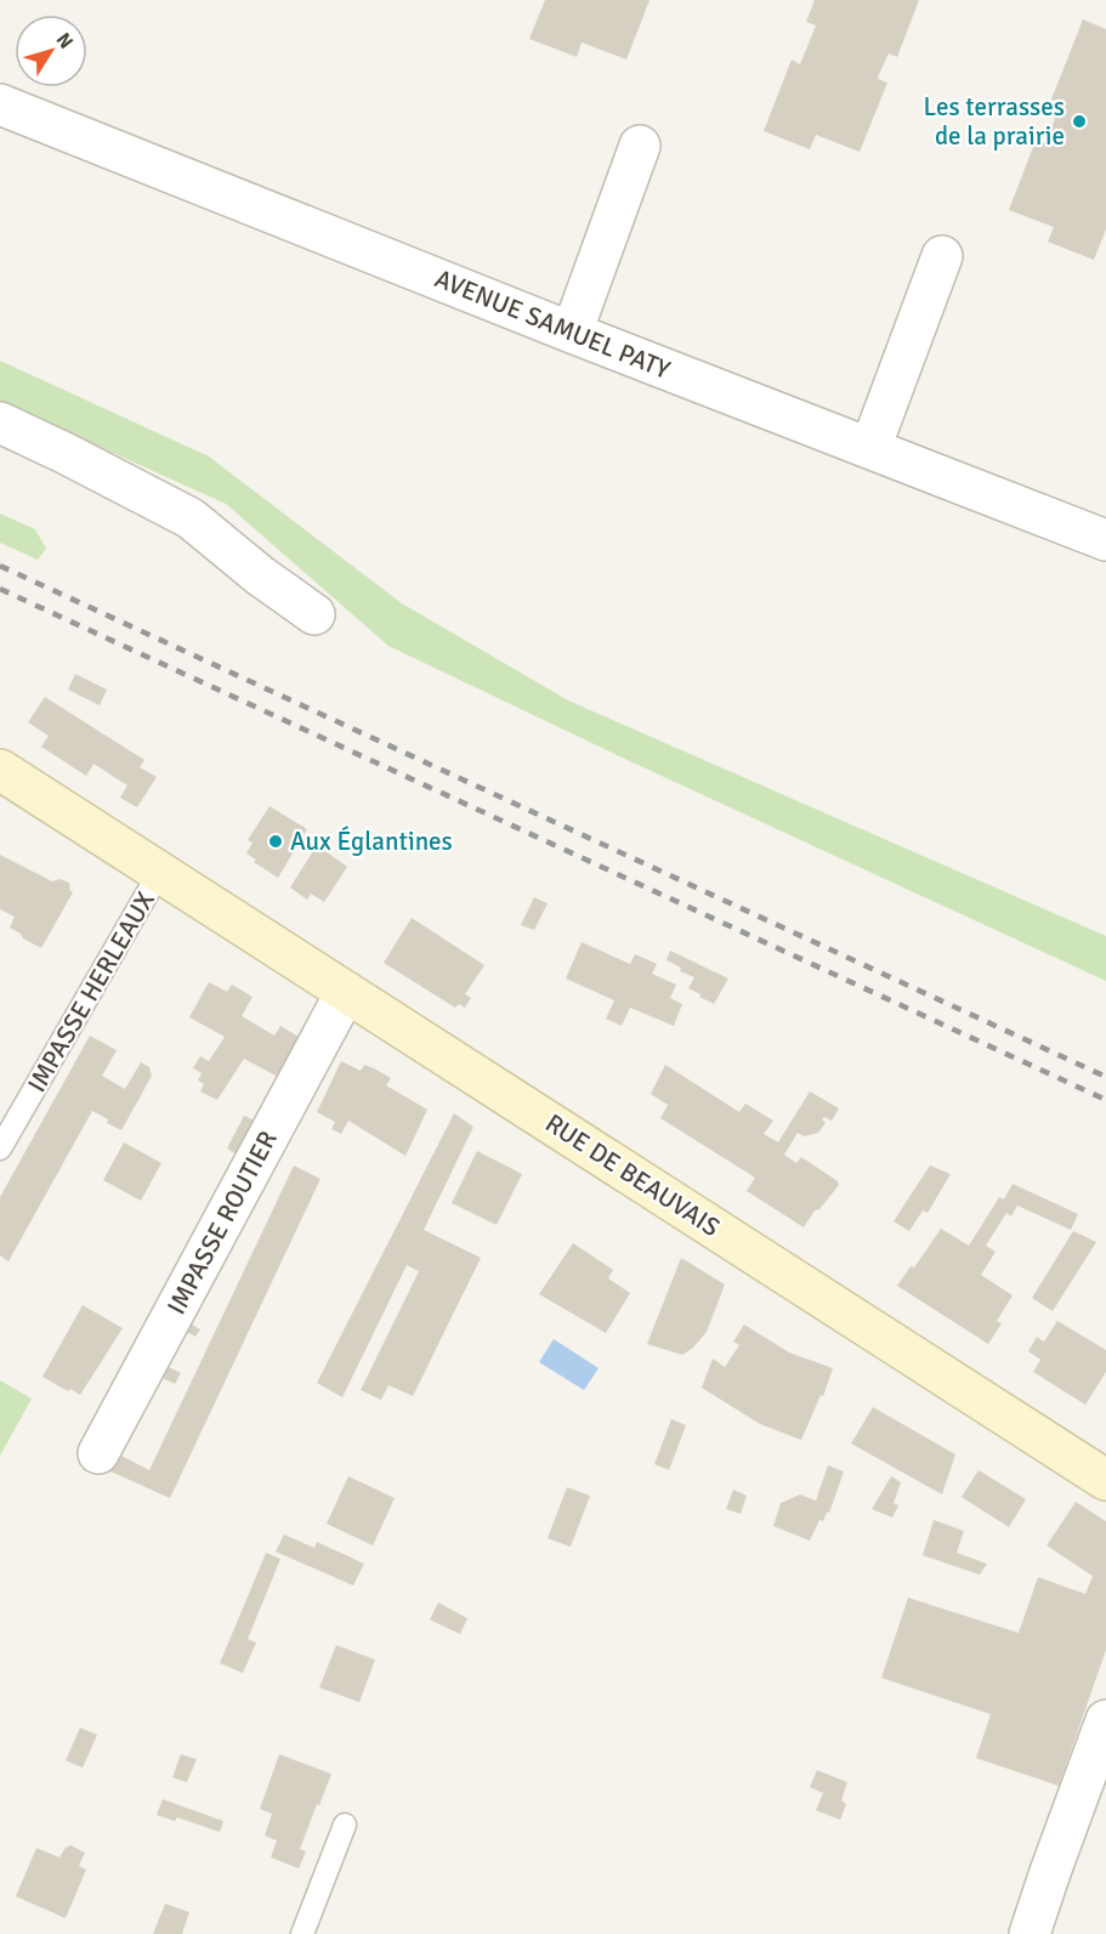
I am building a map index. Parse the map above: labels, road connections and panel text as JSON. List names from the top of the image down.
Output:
{
  "streets": {
    "main road": ["RUE DE BEAUVAIS"],
    "street": ["AVENUE SAMUEL PATY", "IMPASSE ROUTIER"],
    "lane": ["IMPASSE HERLEAUX"]
  },
  "crossings": [
    ["IMPASSE HERLEAUX", "RUE DE BEAUVAIS"],
    ["RUE DE BEAUVAIS", "IMPASSE ROUTIER"]
  ],
  "places": ["Les terrasses de la prairie", "Aux Églantines"],
  "north": "top right"
}
